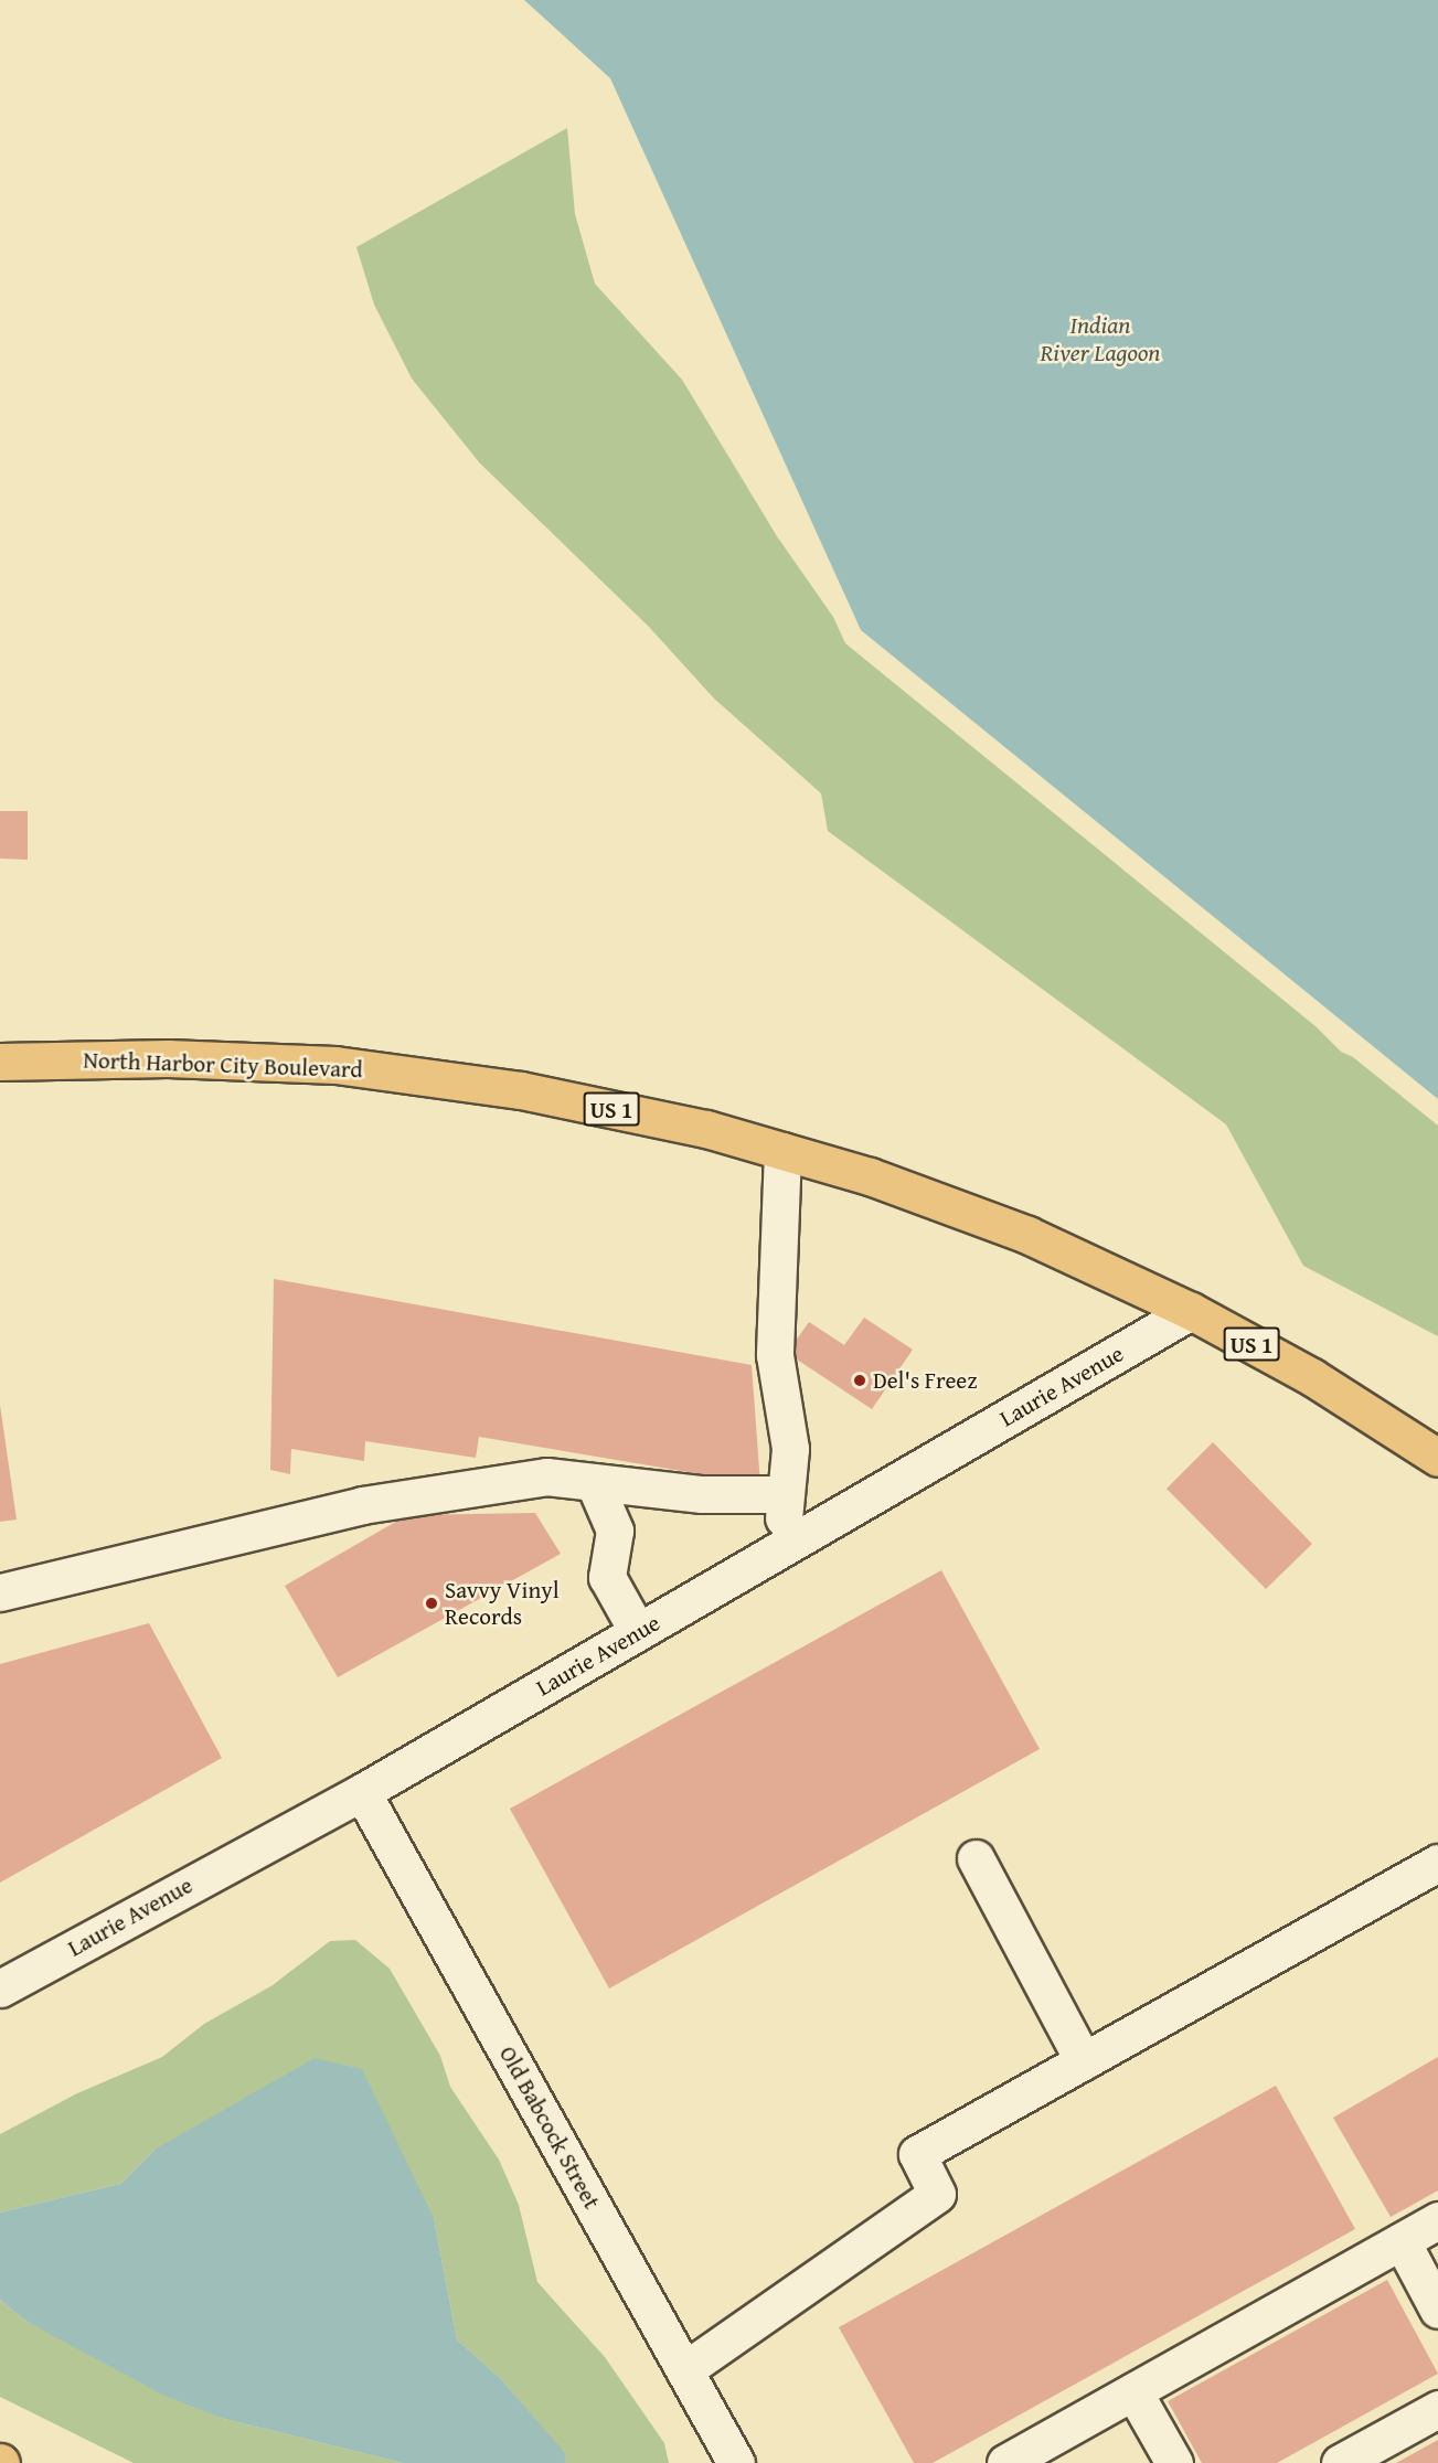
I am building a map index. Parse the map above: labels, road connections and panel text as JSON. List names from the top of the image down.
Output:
{
  "streets": {
    "main road": ["North Harbor City Boulevard", "US 1"],
    "street": ["Laurie Avenue", "Old Babcock Street"]
  },
  "crossings": [
    ["North Harbor City Boulevard", "Laurie Avenue"],
    ["Laurie Avenue", "Old Babcock Street"]
  ],
  "water": ["Indian River Lagoon"],
  "places": ["Del's Freez", "Savvy Vinyl Records"]
}
